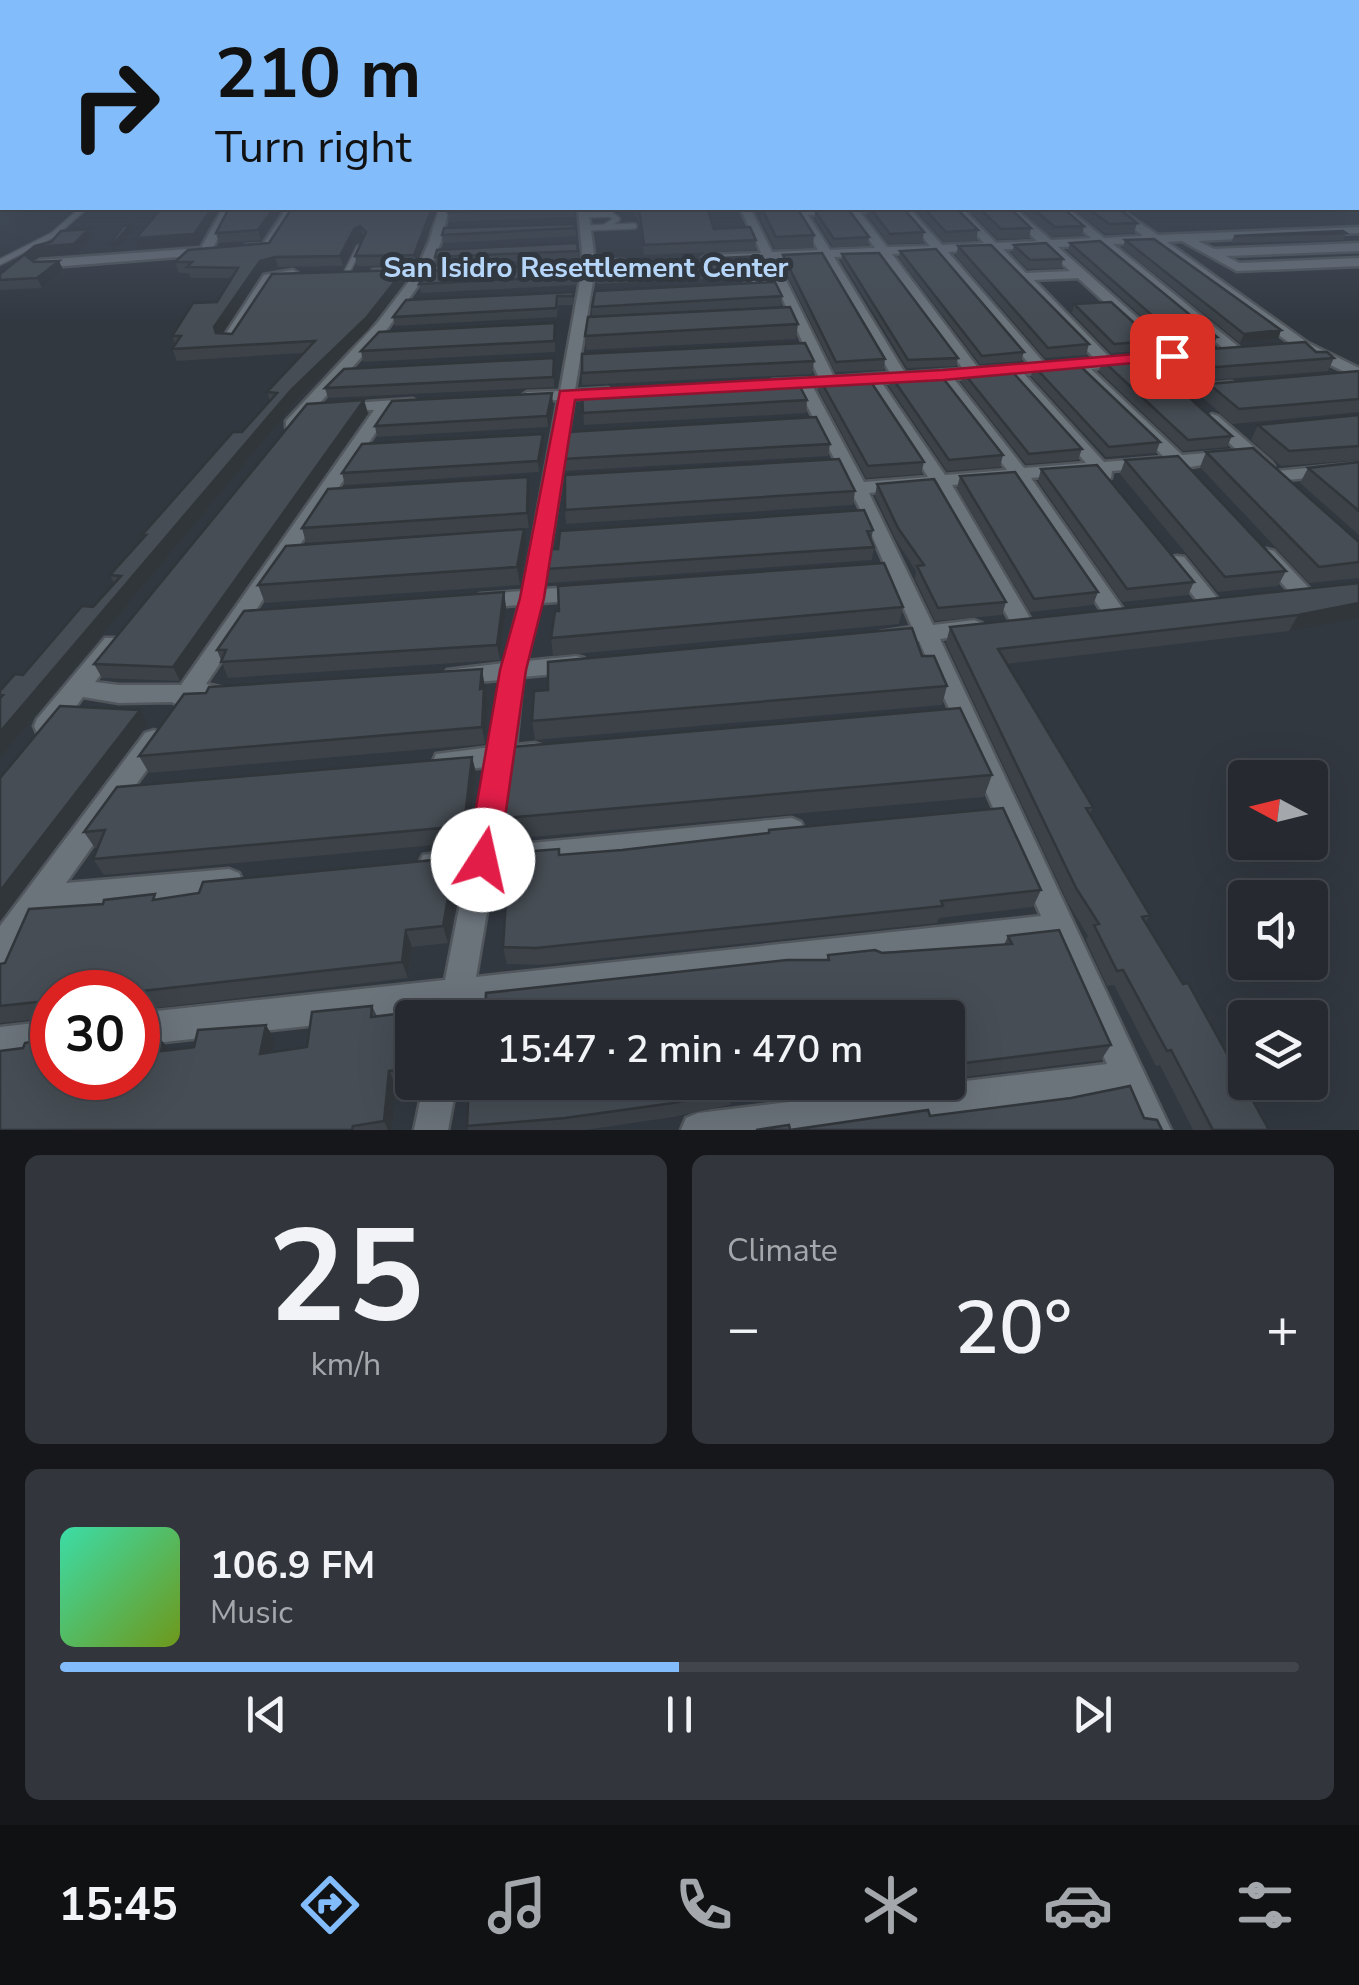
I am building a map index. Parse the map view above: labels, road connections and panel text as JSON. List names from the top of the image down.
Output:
{
  "districts": ["San Isidro Resettlement Center"],
  "north": "left",
  "page": {
    "turn": ["210 m", "Turn right"],
    "limit": "30",
    "trip": "15:47 · 2 min · 470 m",
    "tile": [
      ["25", "km/h"],
      "Climate"
    ],
    "heat": ["−", "20°", "+"],
    "song": ["106.9 FM", "Music"],
    "tabs": "15:45"
  }
}
